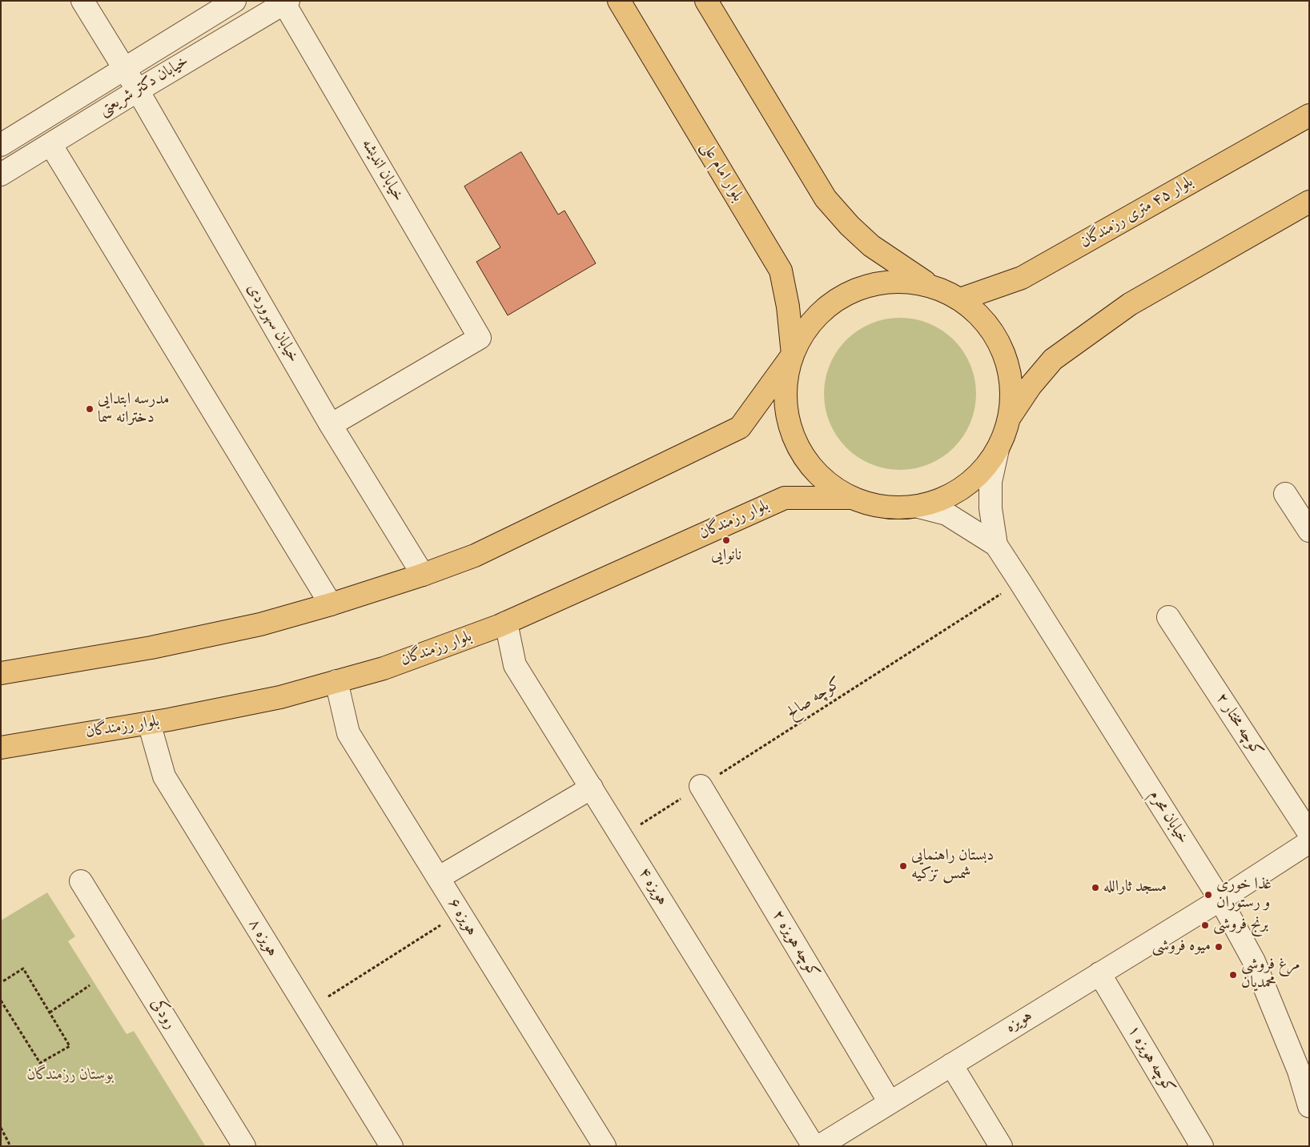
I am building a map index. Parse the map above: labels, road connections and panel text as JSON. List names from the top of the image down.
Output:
{
  "streets": {
    "main road": ["بلوار امام على", "بلوار ۴۵ متری رزمندگان", "بلوار رزمندگان"],
    "street": [
      "خیابان دکتر شریعتی",
      "خیابان اندیشه",
      "خیابان سهروردی",
      "کوچه مختار ۲",
      "خیابان محرم",
      "هویزه ۴",
      "هویزه ۶",
      "هویزه ۸",
      "کوچه هویزه ۲",
      "رودکی",
      "هویزه",
      "کوچه هویزه ۱"
    ],
    "path": ["کوچه صالح"]
  },
  "crossings": [
    ["خیابان دکتر شریعتی", "خیابان اندیشه"],
    ["خیابان دکتر شریعتی", "خیابان سهروردی"],
    ["خیابان اندیشه", "خیابان سهروردی"],
    ["بلوار رزمندگان", "هویزه ۴"],
    ["بلوار رزمندگان", "هویزه ۶"],
    ["بلوار رزمندگان", "هویزه ۸"],
    ["کوچه صالح", "خیابان محرم"],
    ["کوچه صالح", "هویزه ۴"],
    ["کوچه صالح", "کوچه هویزه ۲"],
    ["خیابان محرم", "هویزه"],
    ["کوچه هویزه ۲", "هویزه"],
    ["هویزه", "کوچه هویزه ۱"]
  ],
  "parks": ["بوستان رزمندگان"],
  "places": [
    "مدرسه ابتدایی دخترانه سما",
    "نانوایی",
    "دبستان راهنمایی شمس تزکیه",
    "مسجد ثارالله",
    "غذا خوری و رستوران",
    "برنج فروشی",
    "میوه فروشی",
    "مرغ فروشی محمدیان"
  ]
}
